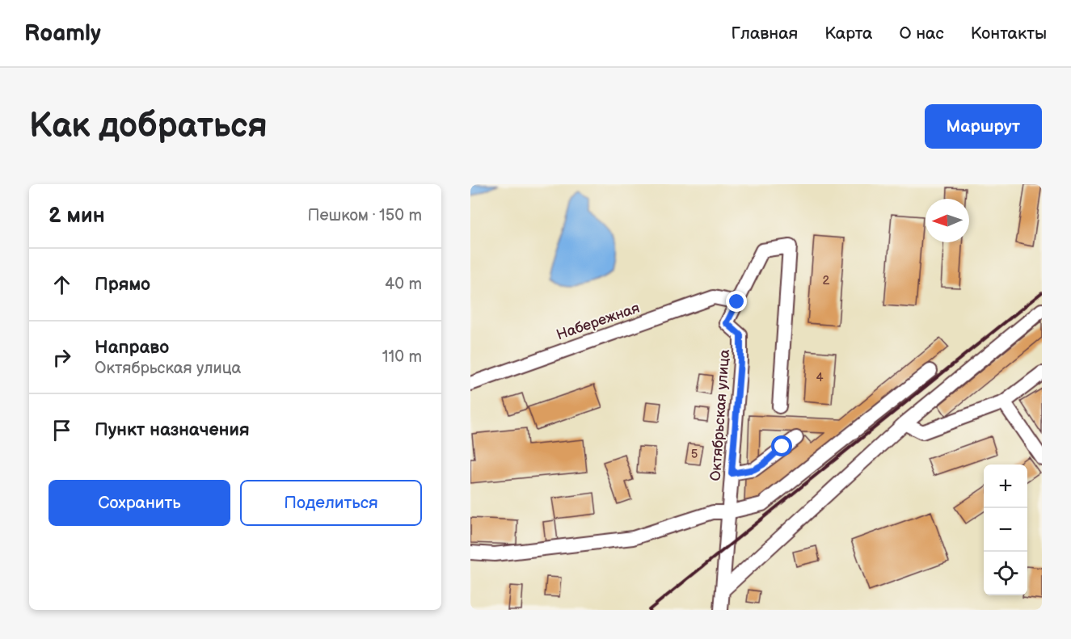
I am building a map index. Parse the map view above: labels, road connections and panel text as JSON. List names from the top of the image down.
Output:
{
  "streets": {
    "street": ["Набережная", "Октябрьская улица"]
  },
  "crossings": [
    ["Набережная", "Октябрьская улица"]
  ],
  "house_numbers": ["2", "4", "5"],
  "north": "left",
  "page": {
    "header": "Roamly",
    "nav": [
      "Главная",
      "Карта",
      "О нас",
      "Контакты"
    ],
    "buttons": [
      "Маршрут",
      ["Сохранить", "Поделиться"]
    ],
    "title": "Как добраться",
    "heading": ["2 мин", "Пешком · 150 m"],
    "list": [
      ["Прямо", "40 m"],
      ["Направо", "Октябрьская улица", "110 m"],
      "Пункт назначения"
    ],
    "map_buttons": ["+", "−"]
  }
}
